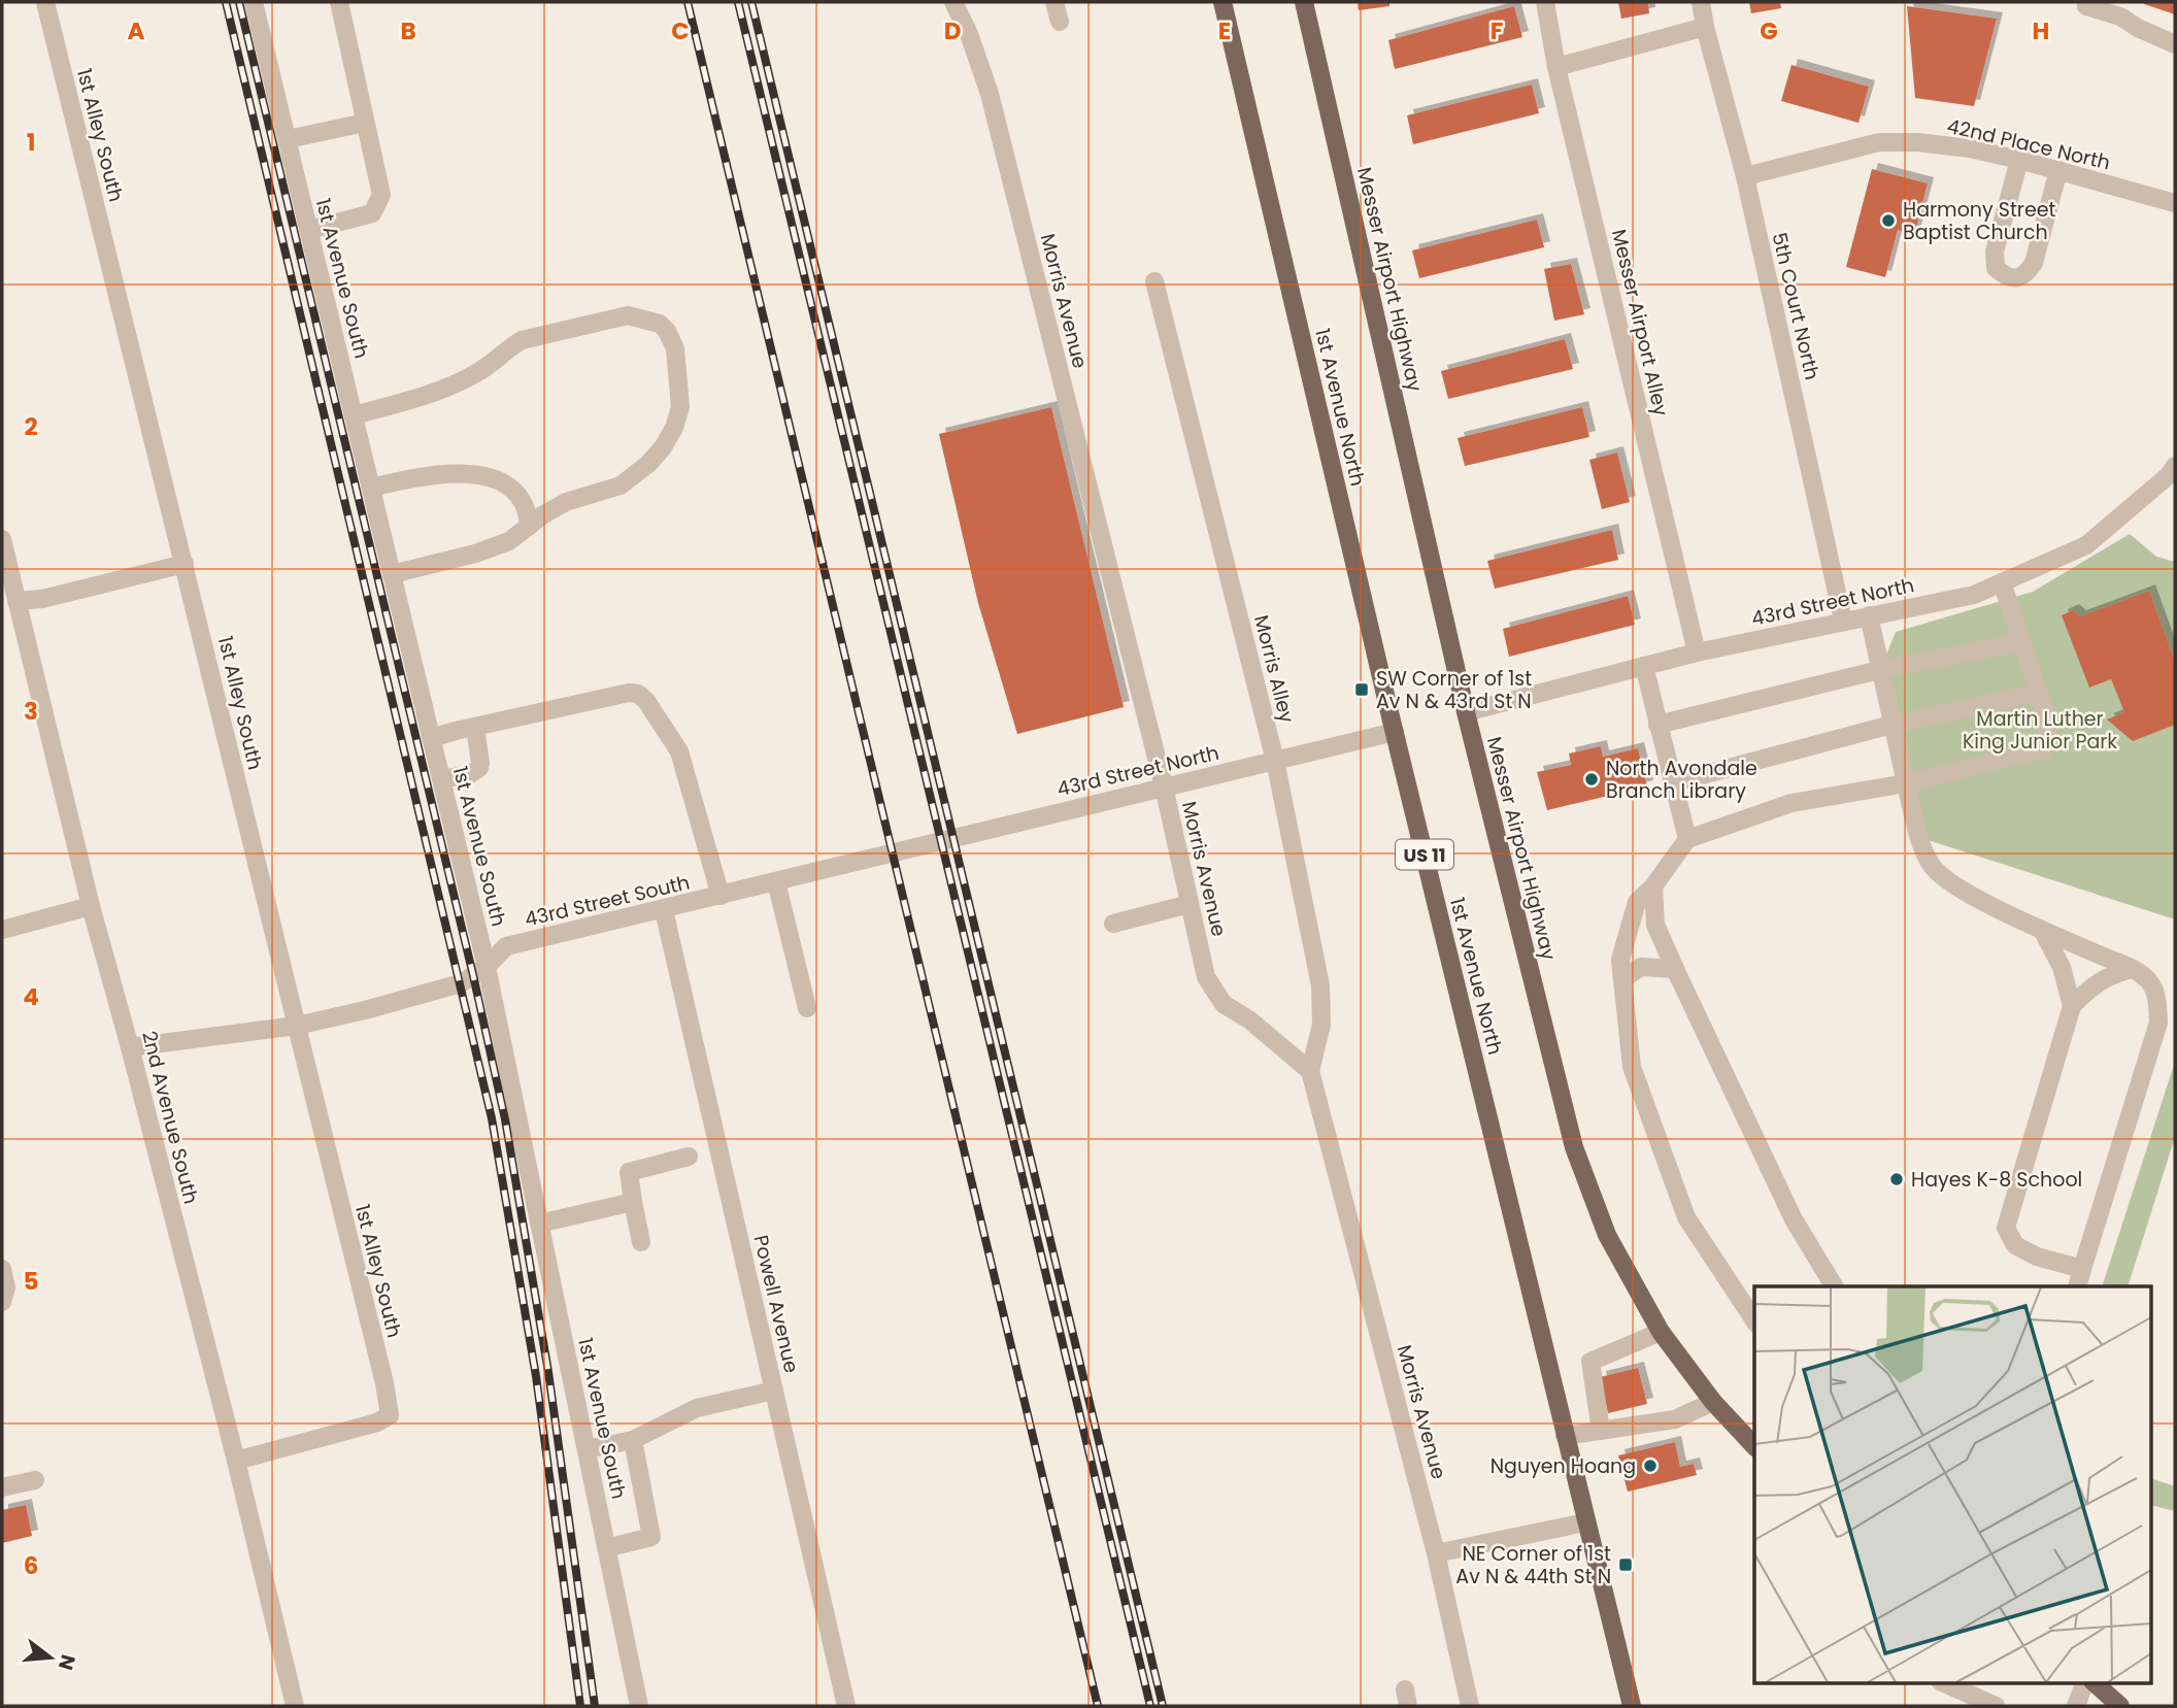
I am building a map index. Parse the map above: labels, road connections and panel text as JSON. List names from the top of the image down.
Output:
{
  "streets": {
    "main road": ["Messer Airport Highway", "1st Avenue North", "US 11"],
    "street": [
      "1st Alley South",
      "42nd Place North",
      "1st Avenue South",
      "Morris Avenue",
      "5th Court North",
      "Messer Airport Alley",
      "43rd Street North",
      "Morris Alley",
      "43rd Street South",
      "2nd Avenue South",
      "Powell Avenue"
    ]
  },
  "crossings": [
    ["1st Alley South", "43rd Street South"],
    ["1st Alley South", "2nd Avenue South"],
    ["42nd Place North", "5th Court North"],
    ["1st Avenue South", "43rd Street South"],
    ["Messer Airport Highway", "43rd Street North"],
    ["Morris Avenue", "43rd Street North"],
    ["Morris Avenue", "Morris Alley"],
    ["5th Court North", "43rd Street North"],
    ["Messer Airport Alley", "43rd Street North"],
    ["1st Avenue North", "43rd Street North"],
    ["43rd Street North", "Morris Alley"],
    ["43rd Street North", "43rd Street South"],
    ["43rd Street South", "2nd Avenue South"],
    ["43rd Street South", "Powell Avenue"]
  ],
  "parks": ["Martin Luther King Junior Park"],
  "places": {
    "other": [
      "Harmony Street Baptist Church",
      "North Avondale Branch Library",
      "Hayes K-8 School",
      "Nguyen Hoang"
    ],
    "transit": ["SW Corner of 1st Av N & 43rd St N", "NE Corner of 1st Av N & 44th St N"]
  },
  "north": "right",
  "grid": {
    "columns": [
      "A",
      "B",
      "C",
      "D",
      "E",
      "F",
      "G",
      "H"
    ],
    "rows": [
      "1",
      "2",
      "3",
      "4",
      "5",
      "6"
    ]
  }
}
